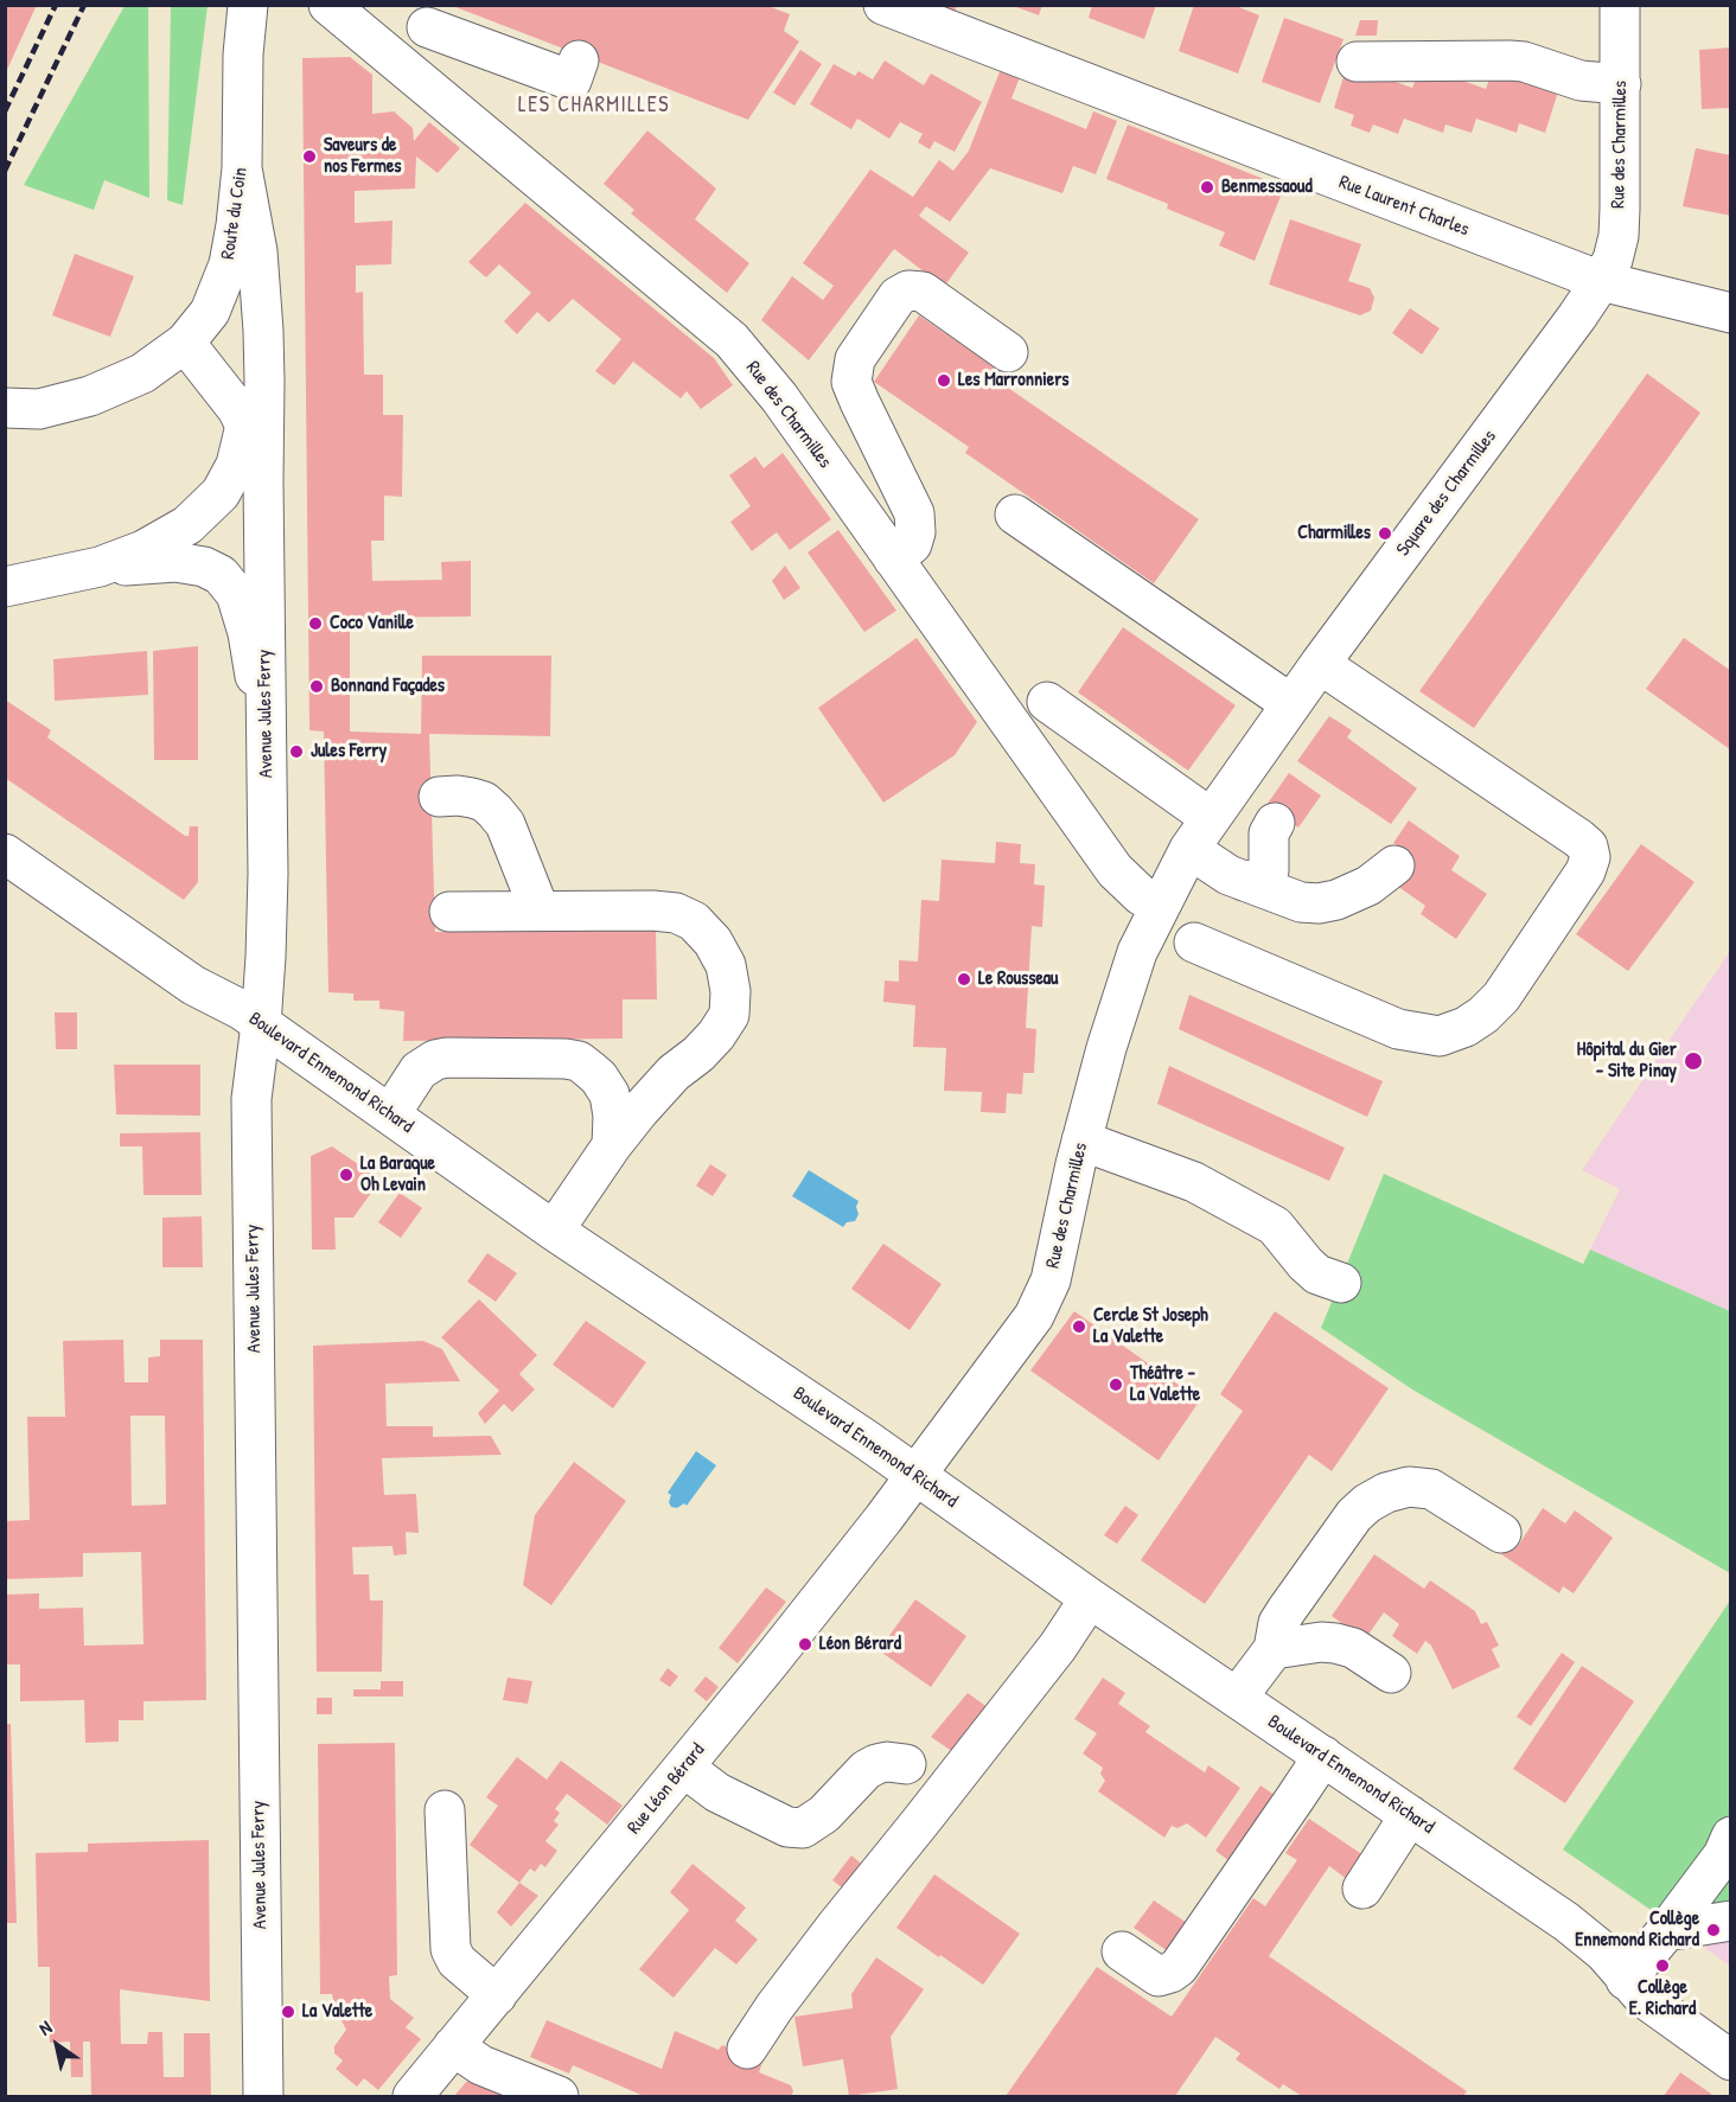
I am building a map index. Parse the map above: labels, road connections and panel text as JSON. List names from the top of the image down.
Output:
{
  "streets": {
    "street": [
      "Rue des Charmilles",
      "Rue Laurent Charles",
      "Route du Coin",
      "Square des Charmilles",
      "Avenue Jules Ferry",
      "Boulevard Ennemond Richard",
      "Rue Léon Bérard"
    ]
  },
  "crossings": [
    ["Rue des Charmilles", "Rue Laurent Charles"],
    ["Rue des Charmilles", "Square des Charmilles"],
    ["Rue des Charmilles", "Boulevard Ennemond Richard"],
    ["Rue des Charmilles", "Rue Léon Bérard"],
    ["Rue Laurent Charles", "Square des Charmilles"],
    ["Route du Coin", "Avenue Jules Ferry"],
    ["Avenue Jules Ferry", "Boulevard Ennemond Richard"],
    ["Boulevard Ennemond Richard", "Rue Léon Bérard"]
  ],
  "districts": ["LES CHARMILLES"],
  "places": [
    "Saveurs de nos Fermes",
    "Benmessaoud",
    "Les Marronniers",
    "Charmilles",
    "Coco Vanille",
    "Bonnand Façades",
    "Jules Ferry",
    "Le Rousseau",
    "Hôpital du Gier - Site Pinay",
    "La Baraque Oh Levain",
    "Cercle St Joseph La Valette",
    "Théâtre - La Valette",
    "Léon Bérard",
    "Collège Ennemond Richard",
    "Collège E. Richard",
    "La Valette"
  ],
  "north": "top left"
}
